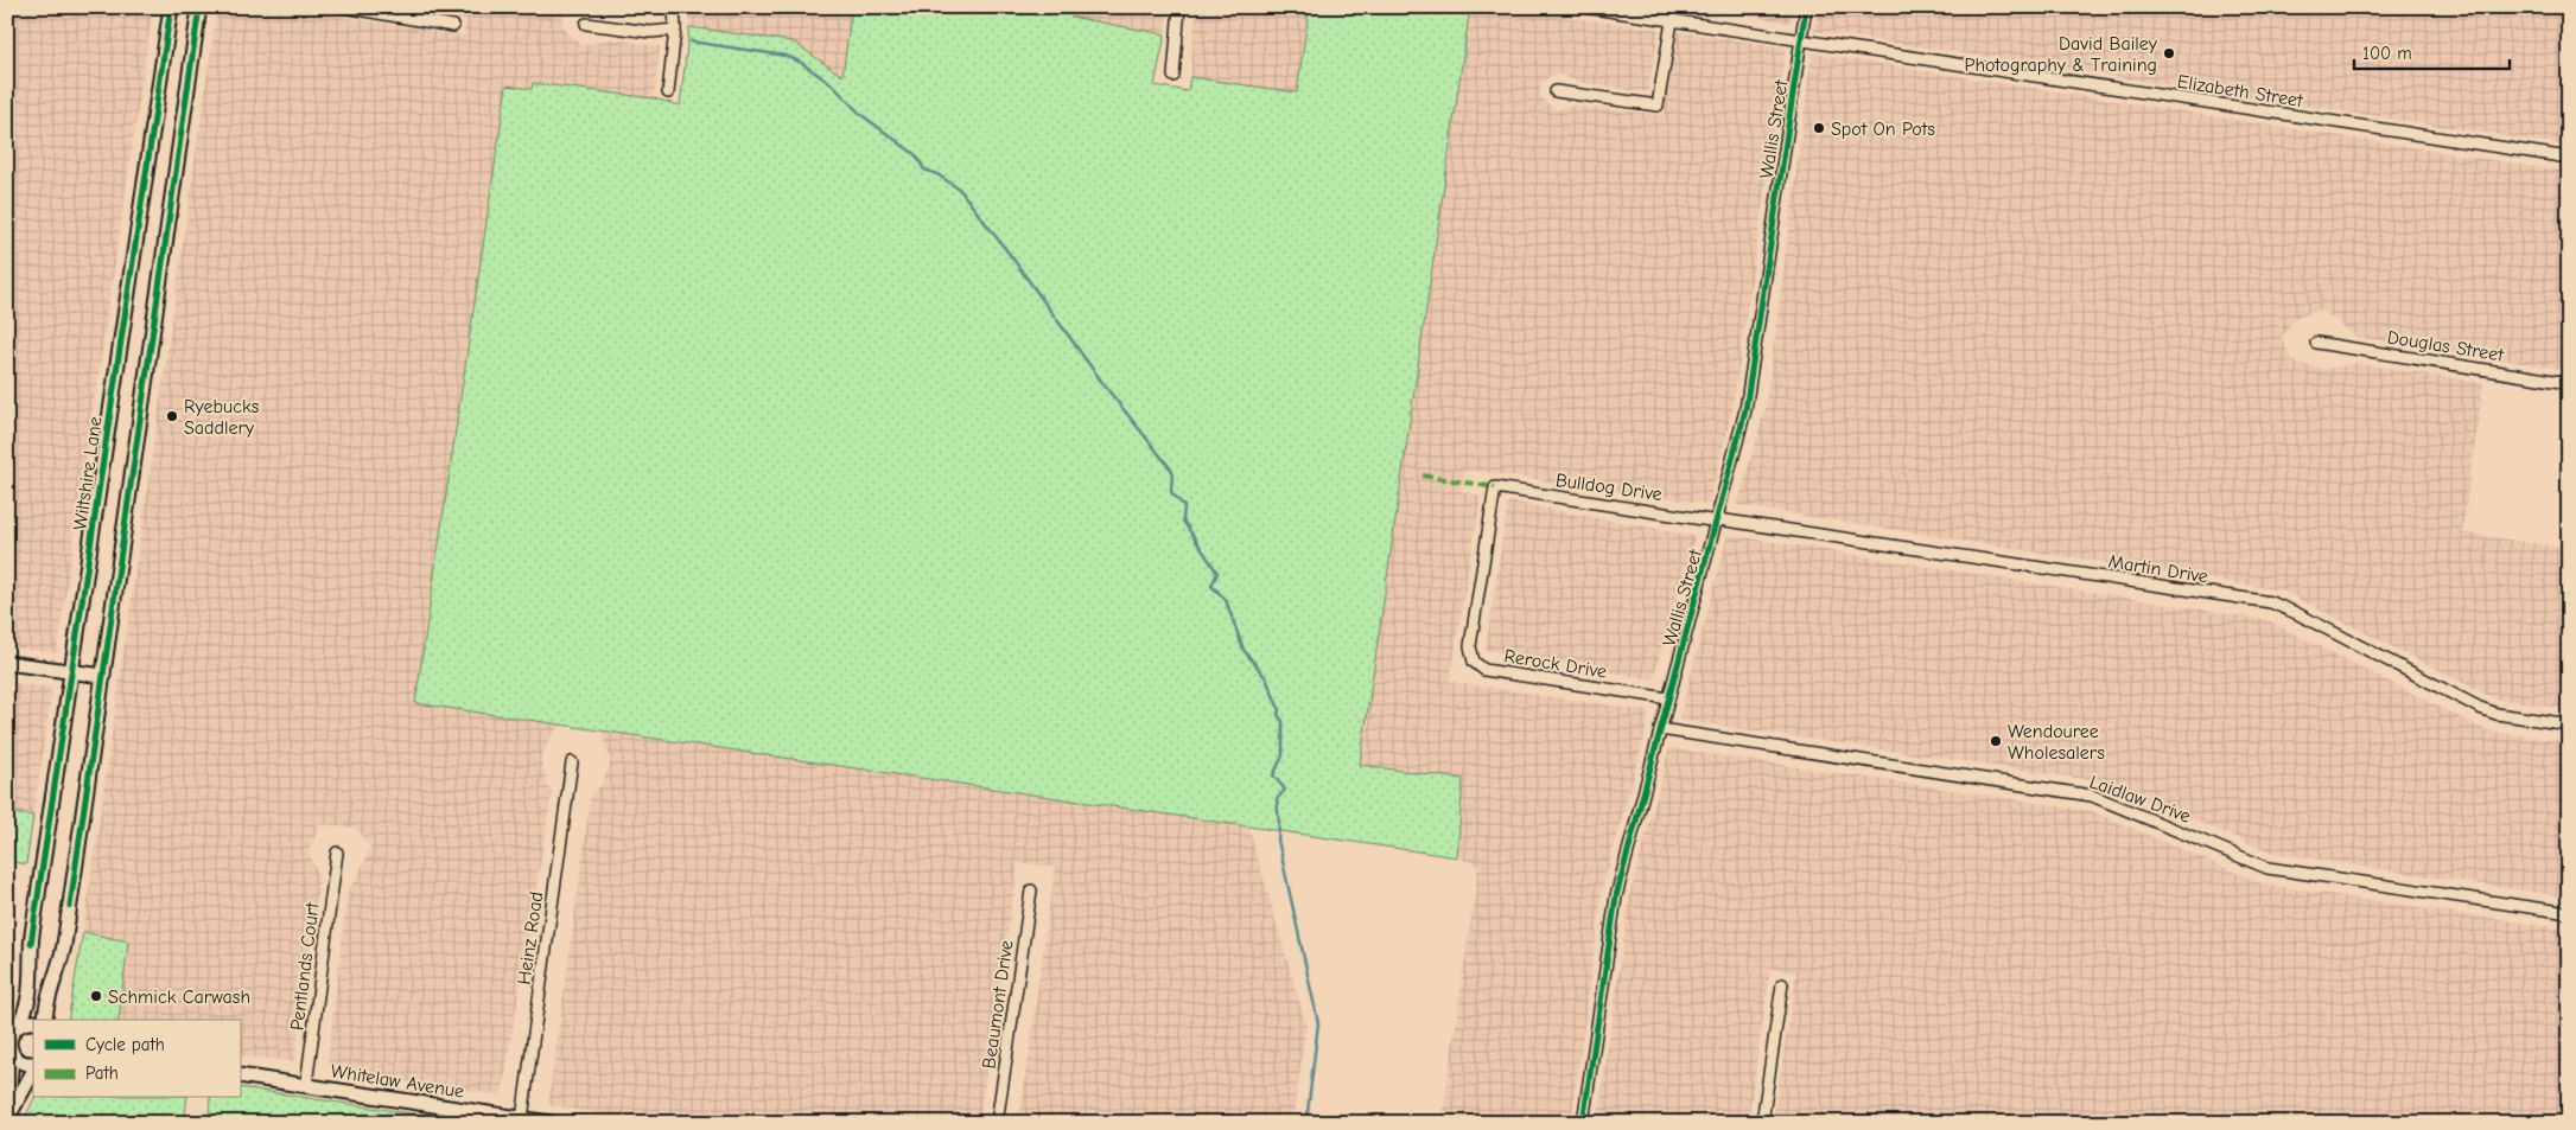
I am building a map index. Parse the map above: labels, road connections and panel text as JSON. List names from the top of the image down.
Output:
{
  "streets": {
    "main road": ["Wiltshire Lane", "Whitelaw Avenue"],
    "street": [
      "Elizabeth Street",
      "Wallis Street",
      "Douglas Street",
      "Bulldog Drive",
      "Martin Drive",
      "Rerock Drive",
      "Laidlaw Drive",
      "Heinz Road",
      "Pentlands Court",
      "Beaumont Drive"
    ]
  },
  "crossings": [
    ["Elizabeth Street", "Wallis Street"],
    ["Wallis Street", "Bulldog Drive"],
    ["Wallis Street", "Martin Drive"],
    ["Wallis Street", "Rerock Drive"],
    ["Wallis Street", "Laidlaw Drive"],
    ["Bulldog Drive", "Martin Drive"],
    ["Bulldog Drive", "Rerock Drive"],
    ["Heinz Road", "Whitelaw Avenue"],
    ["Pentlands Court", "Whitelaw Avenue"]
  ],
  "places": [
    "David Bailey Photography & Training",
    "Spot On Pots",
    "Ryebucks Saddlery",
    "Wendouree Wholesalers",
    "Schmick Carwash"
  ],
  "legend": ["Cycle path", "Path"],
  "scale_bar": "100 m"
}
